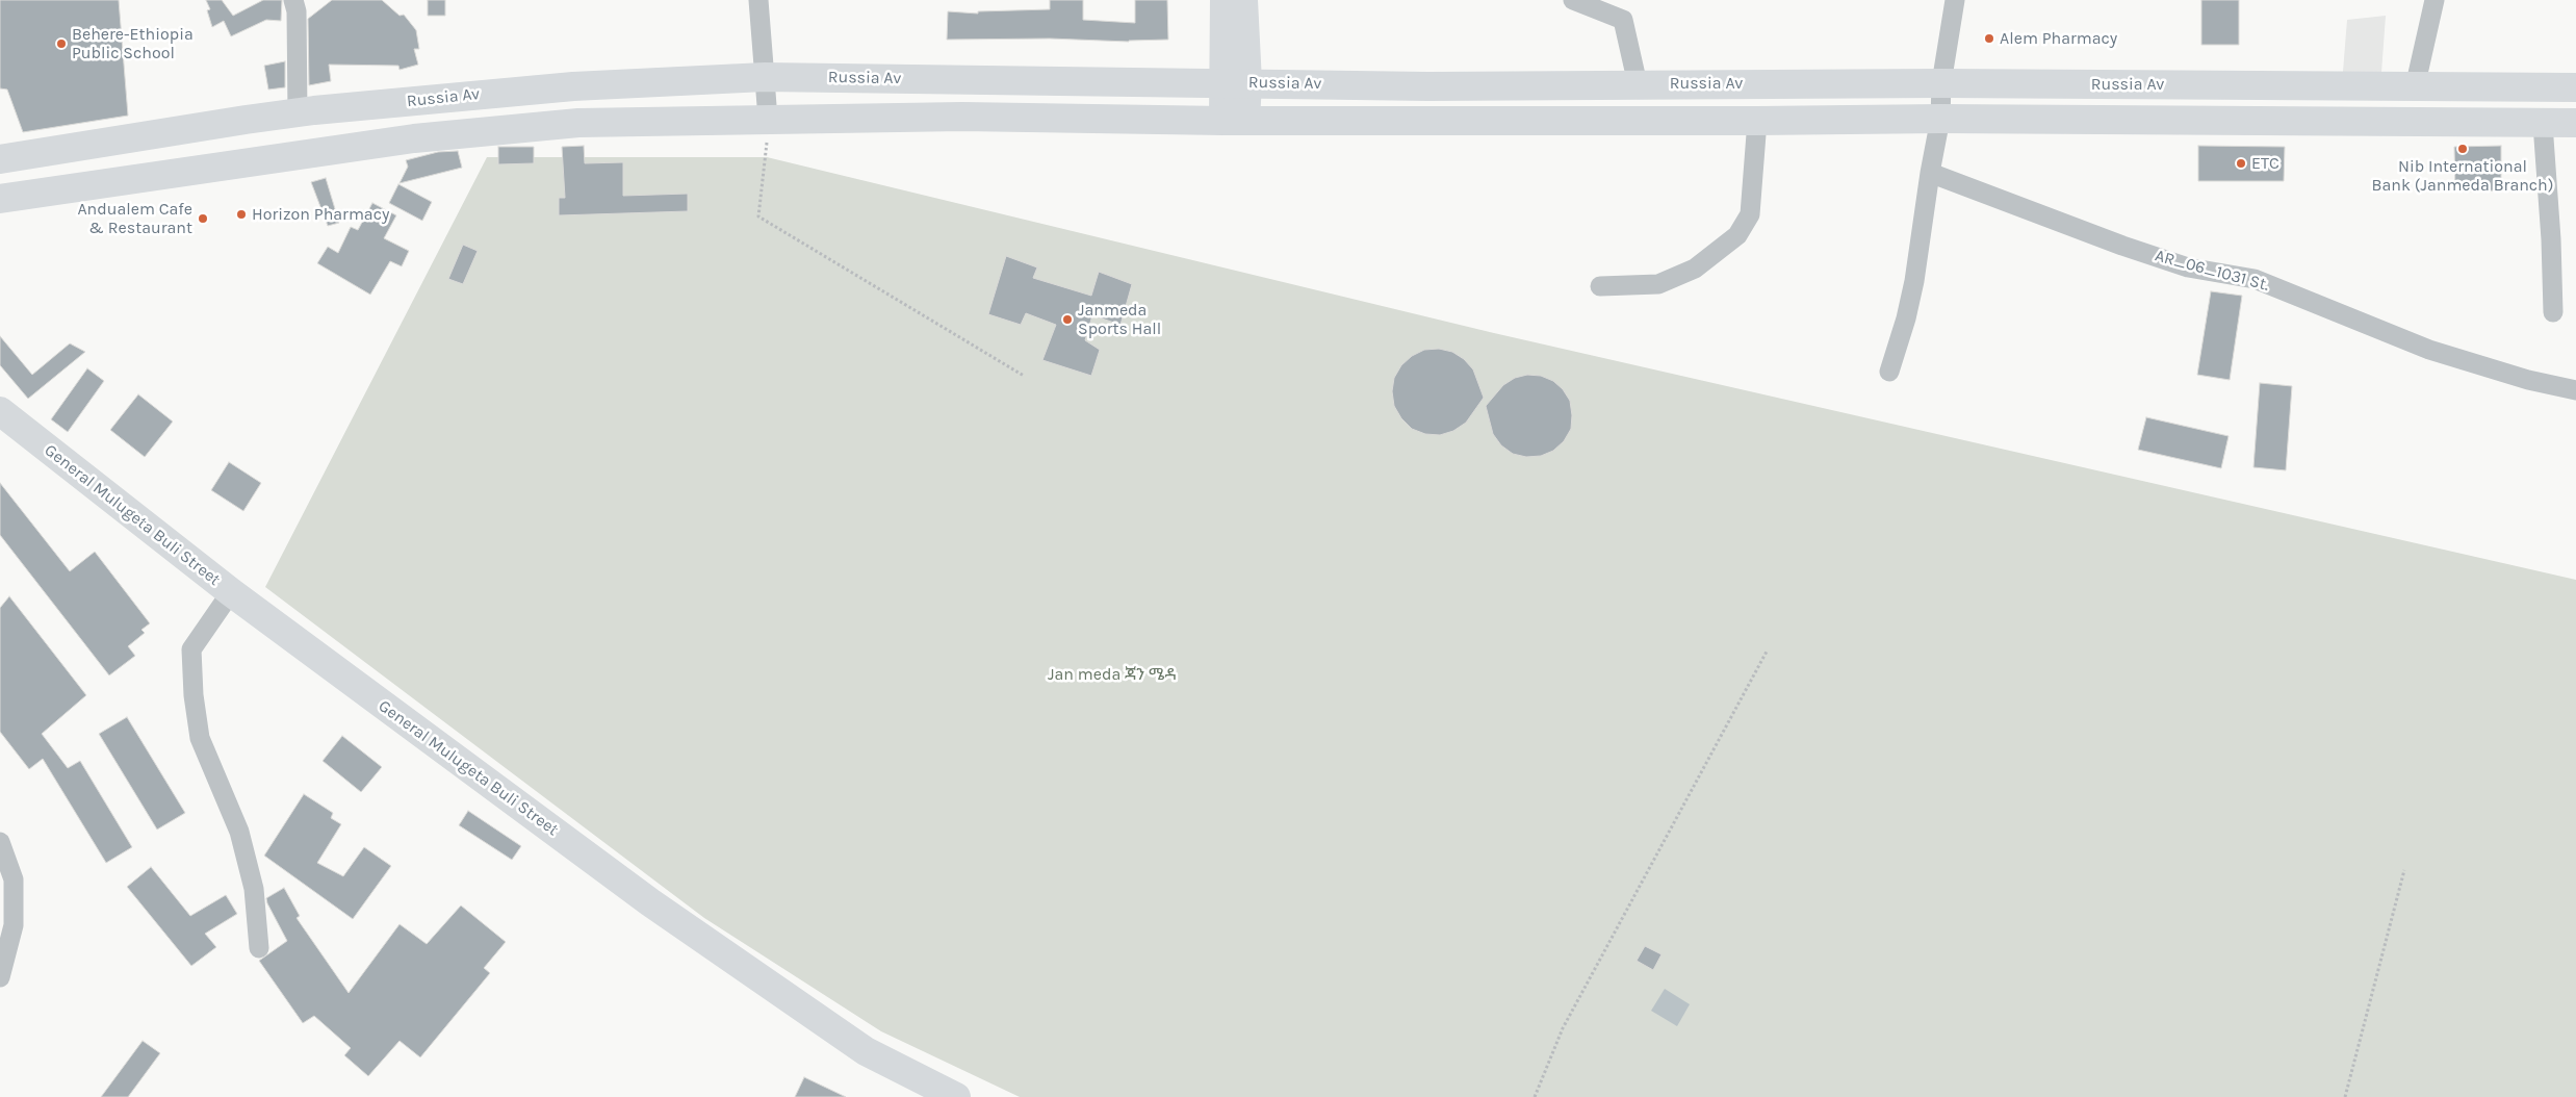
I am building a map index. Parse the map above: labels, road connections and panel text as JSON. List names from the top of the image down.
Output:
{
  "streets": {
    "main road": ["Russia Av", "General Mulugeta Buli Street"],
    "street": ["AR_06_1031 St."]
  },
  "parks": ["Jan meda ጃን ሜዳ"],
  "places": [
    "Alem Pharmacy",
    "Behere-Ethiopia Public School",
    "Nib International Bank (Janmeda Branch)",
    "ETC",
    "Horizon Pharmacy",
    "Andualem Cafe & Restaurant",
    "Janmeda Sports Hall"
  ]
}
